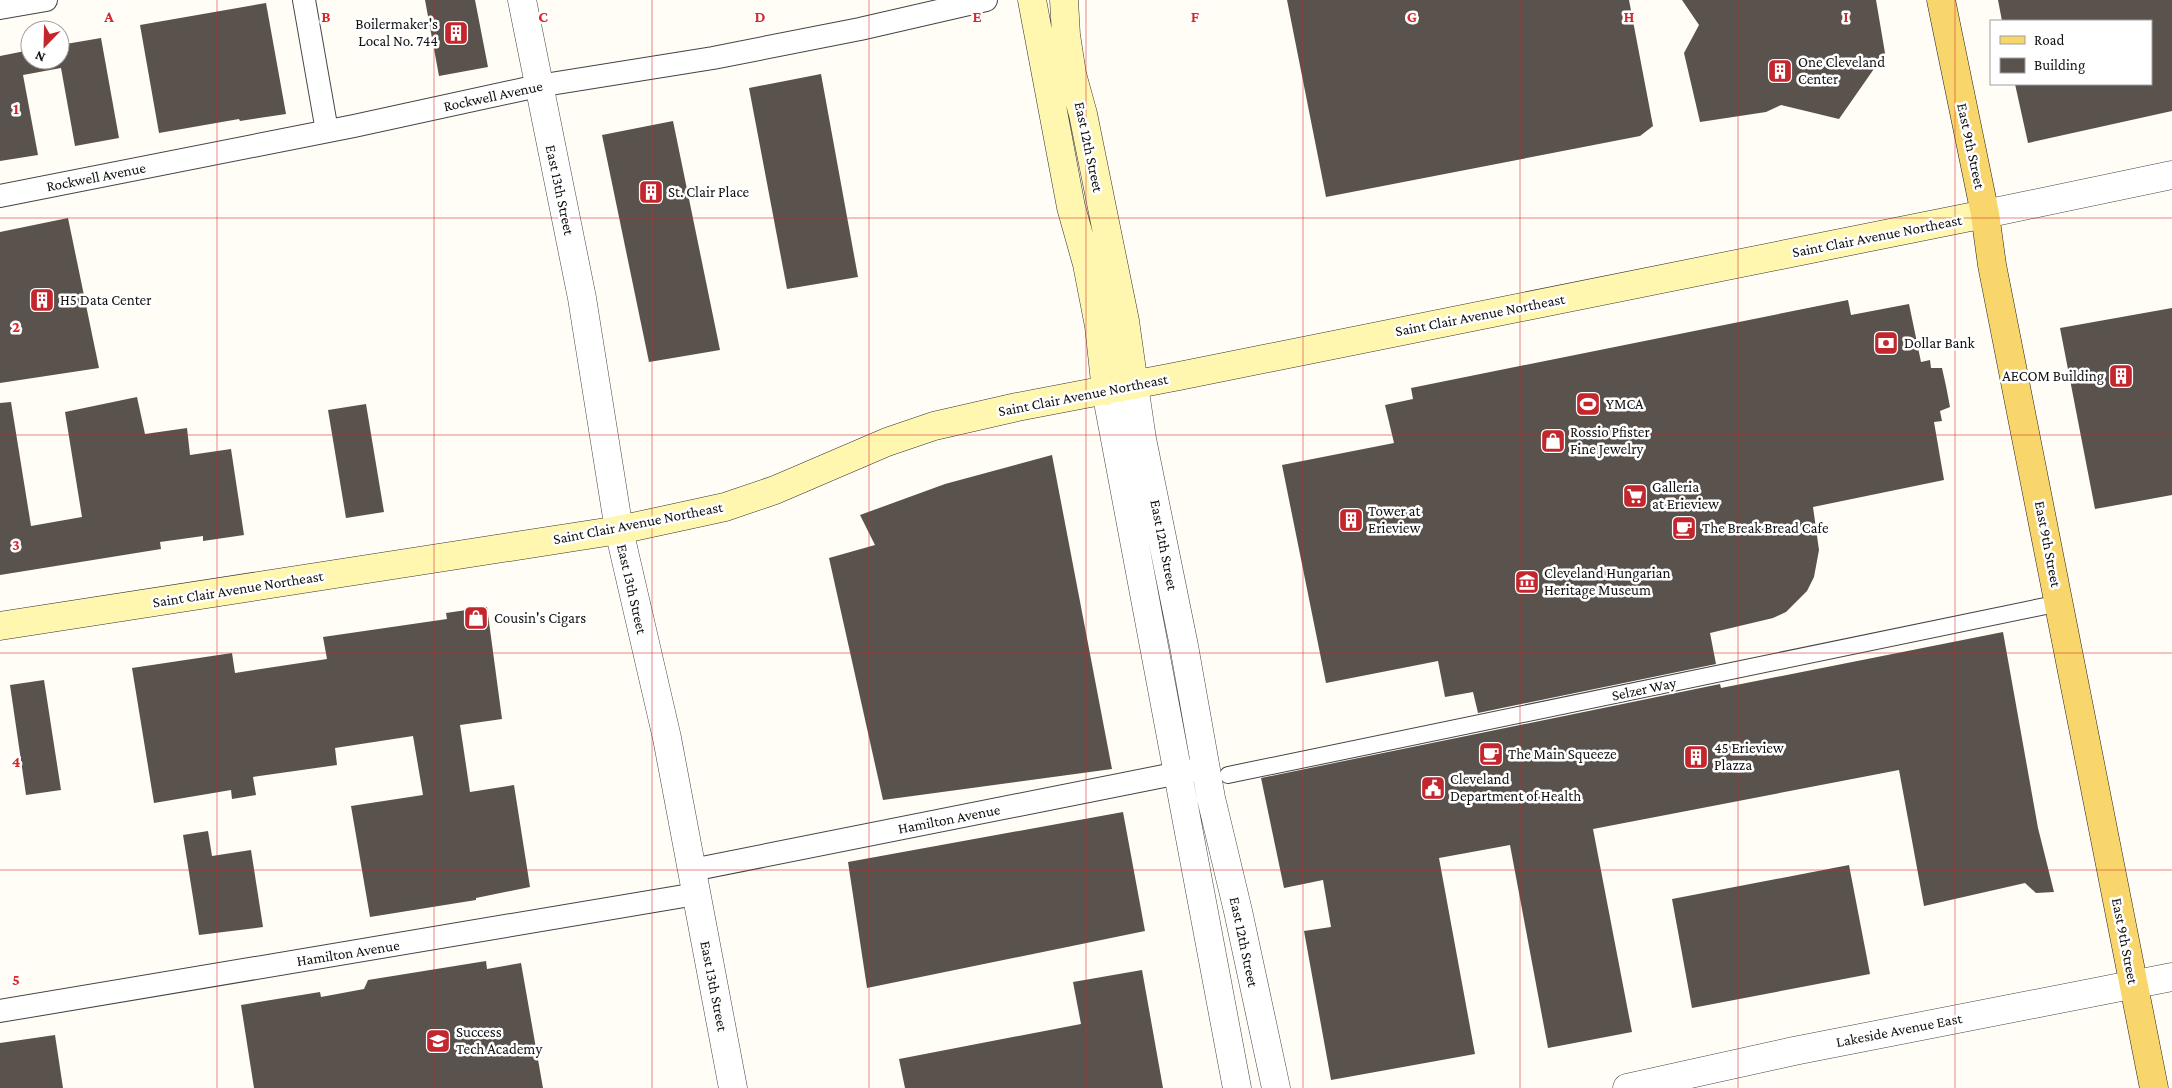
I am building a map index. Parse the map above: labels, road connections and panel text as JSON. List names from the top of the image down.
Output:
{
  "streets": {
    "main road": ["East 9th Street", "East 12th Street", "Saint Clair Avenue Northeast"],
    "street": [
      "Rockwell Avenue",
      "East 13th Street",
      "Selzer Way",
      "Hamilton Avenue",
      "Lakeside Avenue East"
    ]
  },
  "crossings": [
    ["Rockwell Avenue", "East 13th Street"],
    ["East 9th Street", "Saint Clair Avenue Northeast"],
    ["East 9th Street", "Selzer Way"],
    ["East 9th Street", "Lakeside Avenue East"],
    ["East 12th Street", "Saint Clair Avenue Northeast"],
    ["East 12th Street", "Selzer Way"],
    ["East 12th Street", "Hamilton Avenue"],
    ["East 13th Street", "Saint Clair Avenue Northeast"],
    ["East 13th Street", "Hamilton Avenue"],
    ["Selzer Way", "Hamilton Avenue"]
  ],
  "places": {
    "building": [
      "Boilermaker's Local No. 744",
      "One Cleveland Center",
      "St. Clair Place",
      "H5 Data Center",
      "AECOM Building",
      "Tower at Erieview",
      "45 Erieview Plazza"
    ],
    "bank": ["Dollar Bank"],
    "sports": ["YMCA"],
    "shop": ["Rossio Pfister Fine Jewelry", "Cousin's Cigars"],
    "supermarket": ["Galleria at Erieview"],
    "cafe": ["The Break Bread Cafe", "The Main Squeeze"],
    "museum": ["Cleveland Hungarian Heritage Museum"],
    "public building": ["Cleveland Department of Health"],
    "school or university": ["Success Tech Academy"]
  },
  "legend": ["Road", "Building"],
  "north": "bottom left",
  "grid": {
    "columns": [
      "A",
      "B",
      "C",
      "D",
      "E",
      "F",
      "G",
      "H",
      "I"
    ],
    "rows": [
      "1",
      "2",
      "3",
      "4",
      "5"
    ]
  }
}
